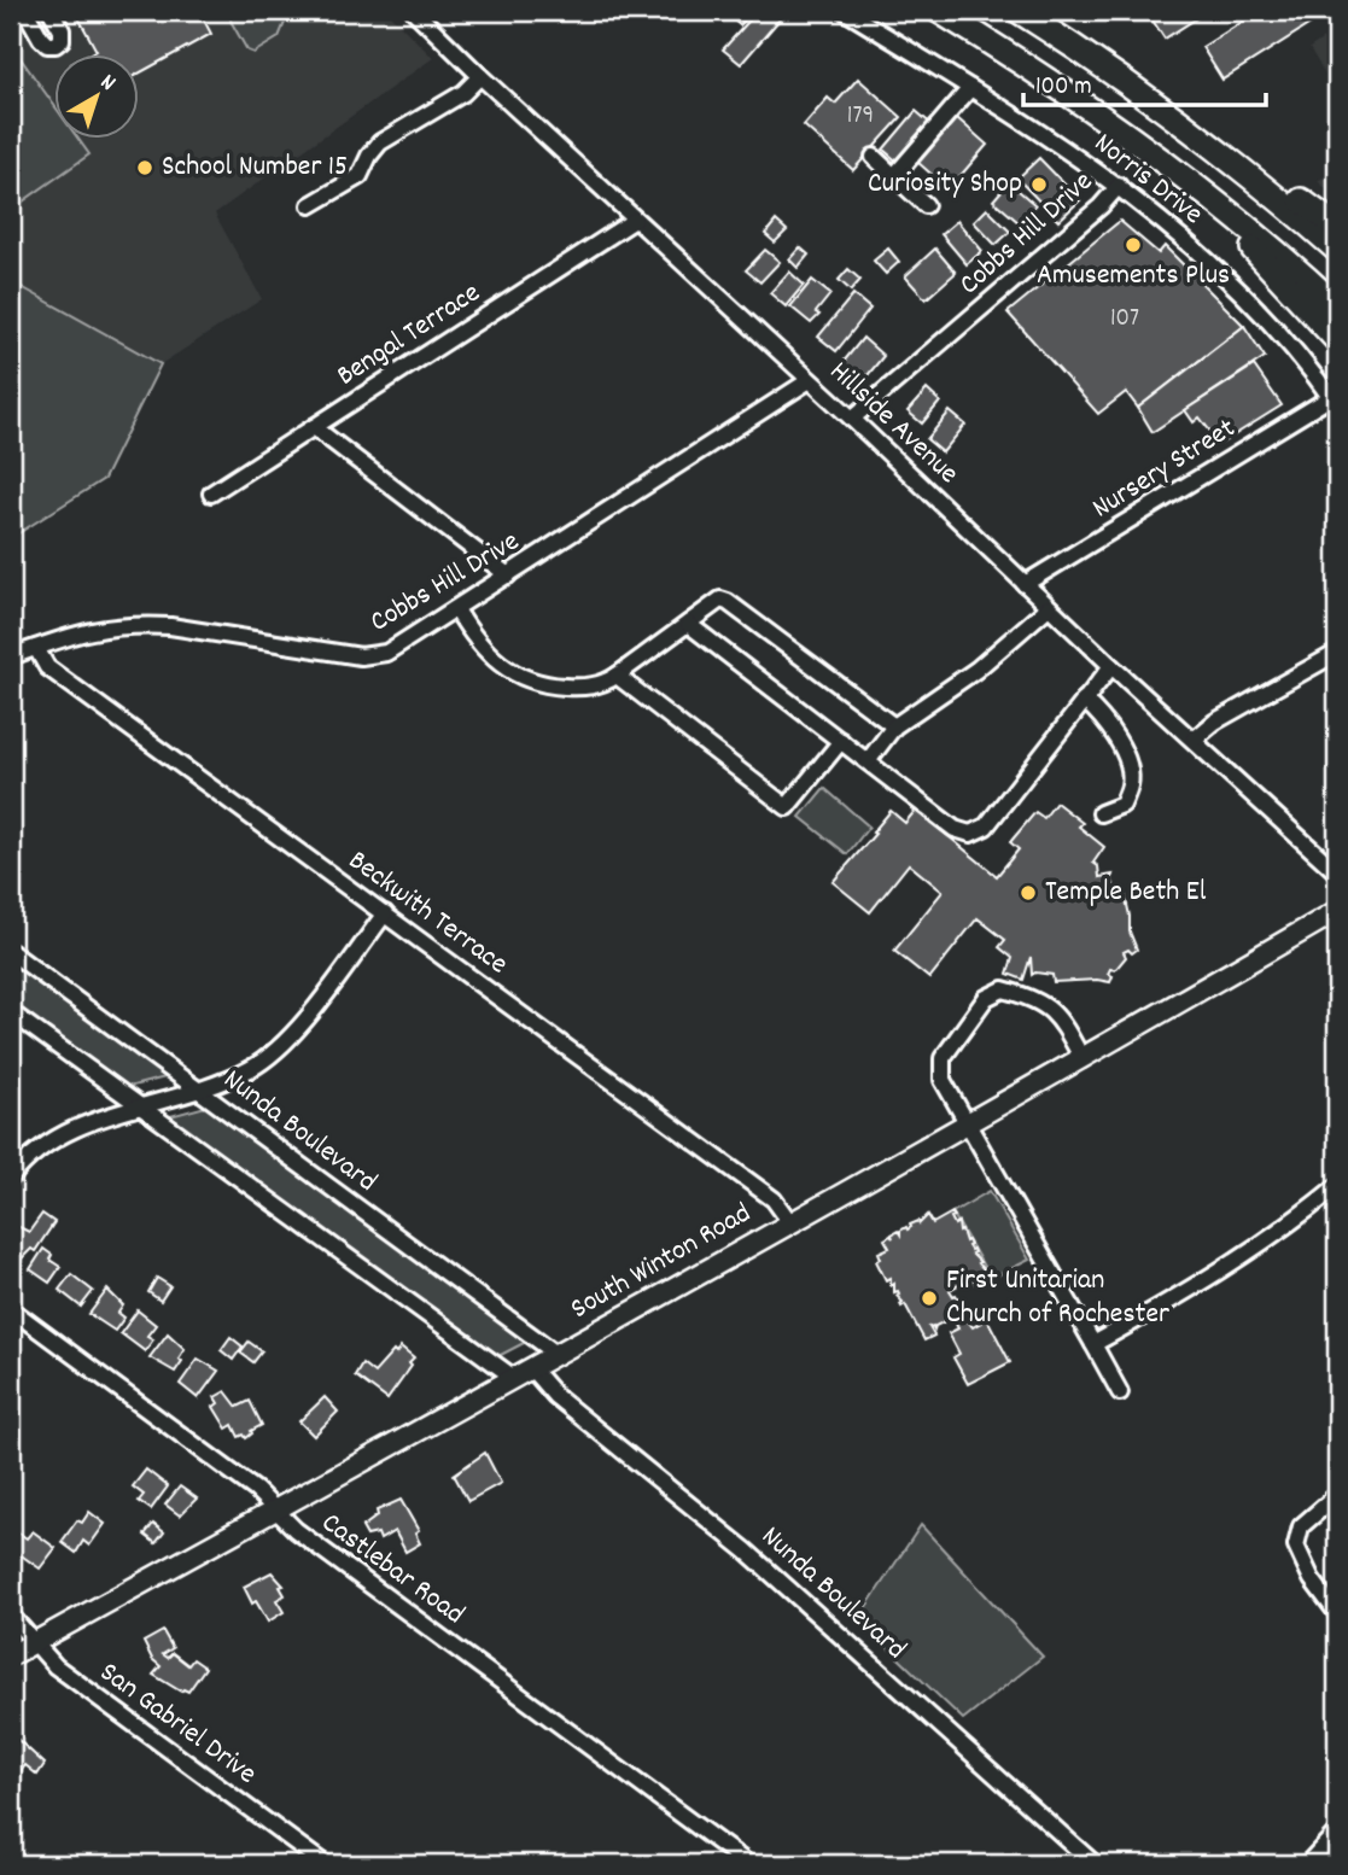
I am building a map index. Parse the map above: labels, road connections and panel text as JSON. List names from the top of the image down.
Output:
{
  "streets": {
    "main road": ["South Winton Road"],
    "street": [
      "Norris Drive",
      "Cobbs Hill Drive",
      "Bengal Terrace",
      "Hillside Avenue",
      "Nursery Street",
      "Beckwith Terrace",
      "Nunda Boulevard",
      "Castlebar Road",
      "San Gabriel Drive"
    ]
  },
  "crossings": [
    ["Norris Drive", "Cobbs Hill Drive"],
    ["Norris Drive", "Nursery Street"],
    ["Cobbs Hill Drive", "Hillside Avenue"],
    ["Cobbs Hill Drive", "Beckwith Terrace"],
    ["Bengal Terrace", "Hillside Avenue"],
    ["Hillside Avenue", "Nursery Street"],
    ["Beckwith Terrace", "South Winton Road"],
    ["Nunda Boulevard", "South Winton Road"],
    ["South Winton Road", "Castlebar Road"],
    ["South Winton Road", "San Gabriel Drive"]
  ],
  "places": [
    "School Number 15",
    "Curiosity Shop",
    "Amusements Plus",
    "Temple Beth El",
    "First Unitarian Church of Rochester"
  ],
  "house_numbers": ["179", "107"],
  "scale_bar": "100 m",
  "north": "top right"
}
